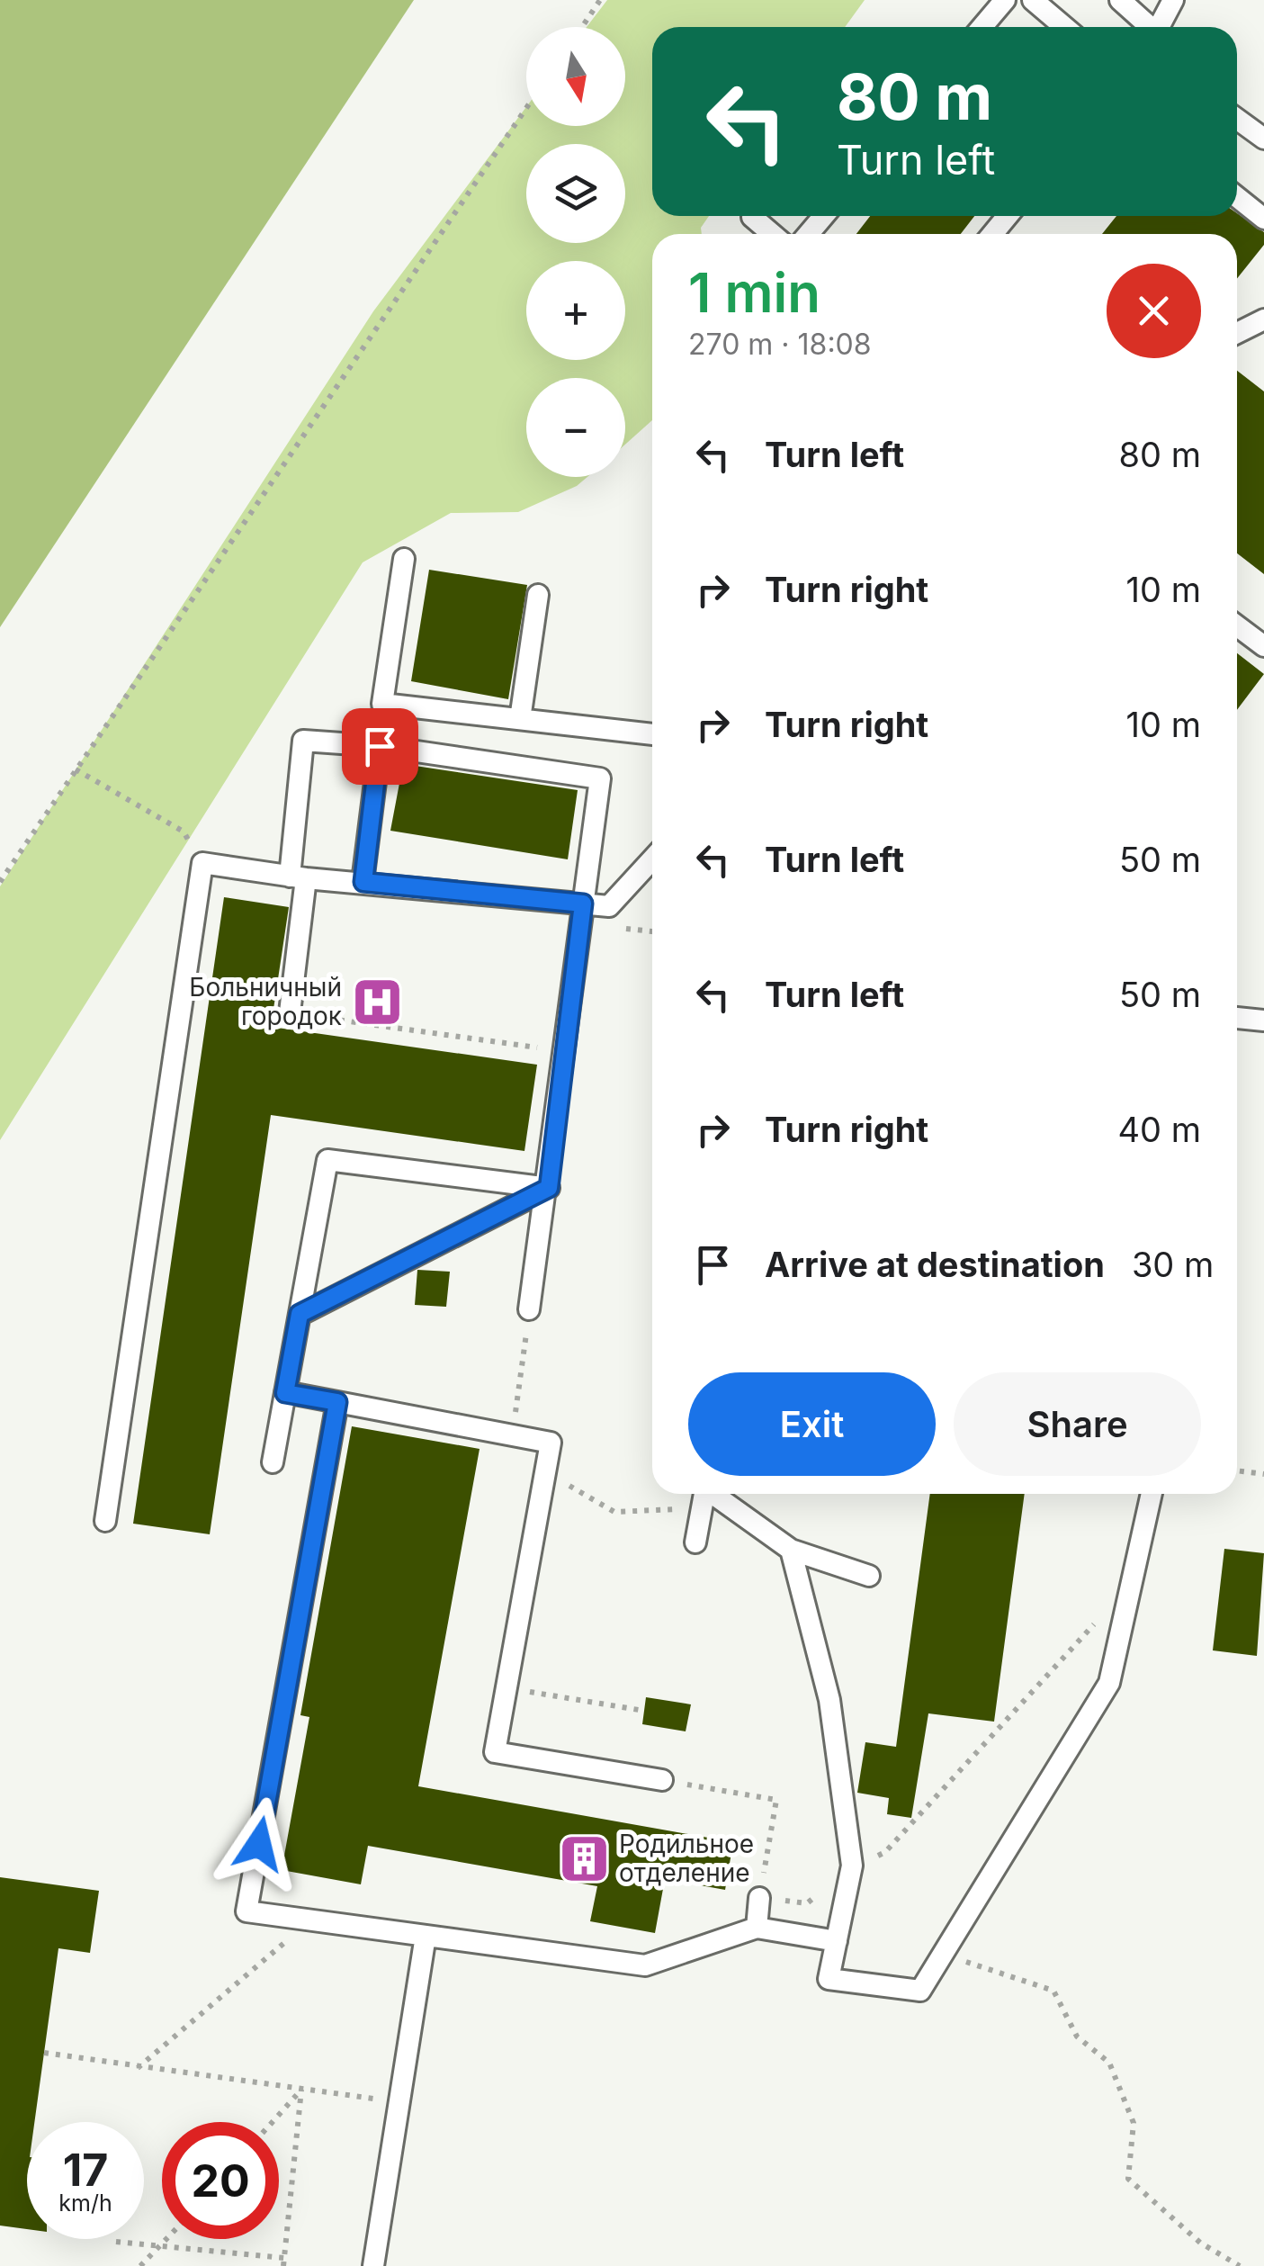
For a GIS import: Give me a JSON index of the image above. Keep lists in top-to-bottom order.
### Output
{
  "places": {
    "hospital": ["Больничный городок"],
    "building": ["Родильное отделение"]
  },
  "north": "bottom",
  "page": {
    "map_buttons": ["+", "−"],
    "turn": ["80 m", "Turn left"],
    "heading": ["1 min", "270 m · 18:08"],
    "list": [
      {
        "name": "Turn left",
        "value": "80 m"
      },
      {
        "name": "Turn right",
        "value": "10 m"
      },
      {
        "name": "Turn right",
        "value": "10 m"
      },
      {
        "name": "Turn left",
        "value": "50 m"
      },
      {
        "name": "Turn left",
        "value": "50 m"
      },
      {
        "name": "Turn right",
        "value": "40 m"
      },
      {
        "name": "Arrive at destination",
        "value": "30 m"
      }
    ],
    "buttons": ["Exit", "Share"],
    "speed": "17 km/h",
    "limit": "20"
  }
}
